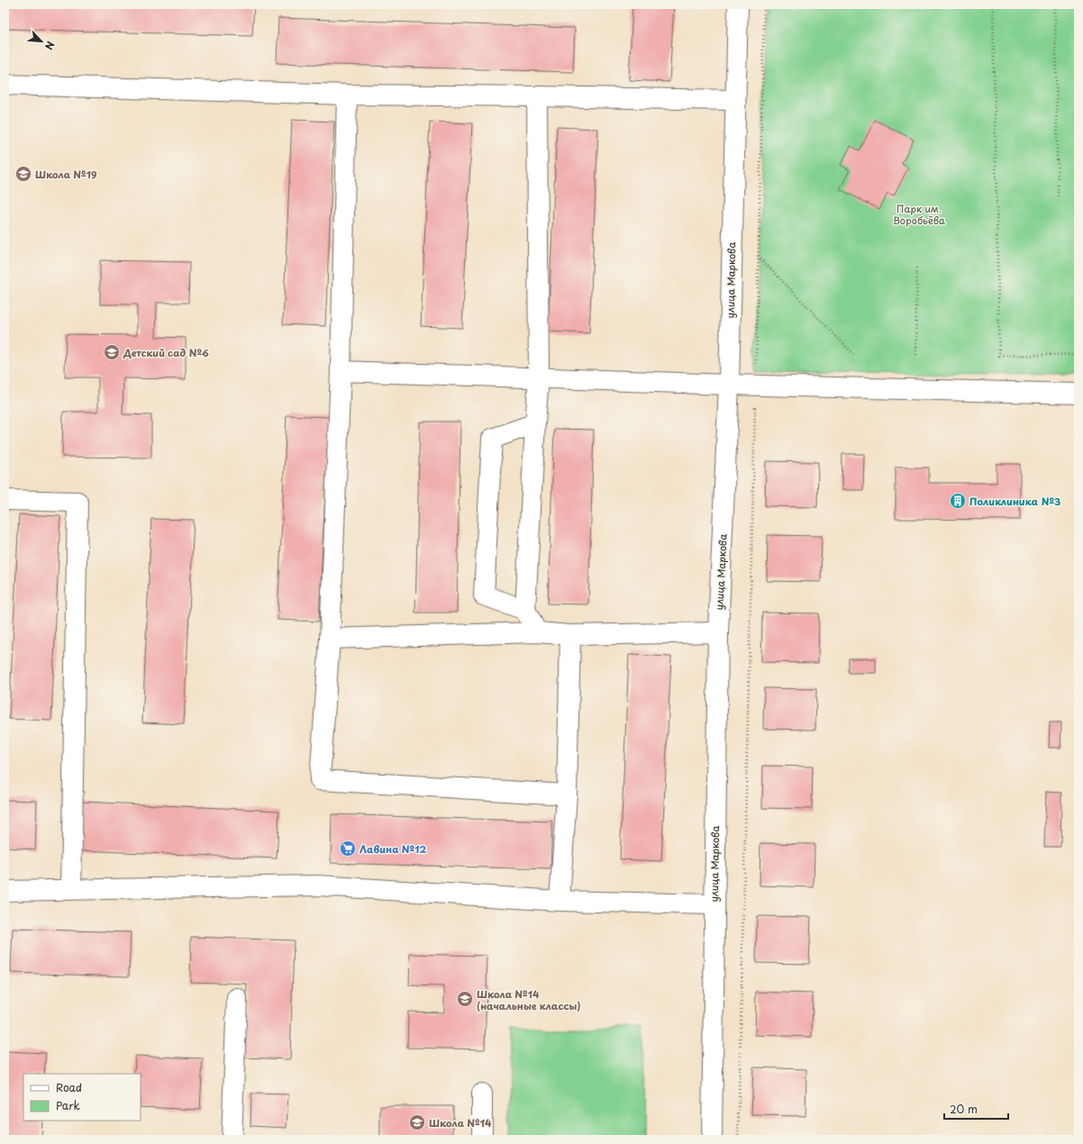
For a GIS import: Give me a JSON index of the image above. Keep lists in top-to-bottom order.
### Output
{
  "streets": {
    "main road": ["улица Маркова"]
  },
  "parks": ["Парк им. Воробьёва"],
  "places": {
    "school or university": [
      "Школа №19",
      "Детский сад №6",
      "Школа №14 (начальные классы)",
      "Школа №14"
    ],
    "building": ["Поликлиника №3"],
    "supermarket": ["Лавина №12"]
  },
  "legend": ["Road", "Park"],
  "scale_bar": "20 m",
  "north": "bottom right"
}
